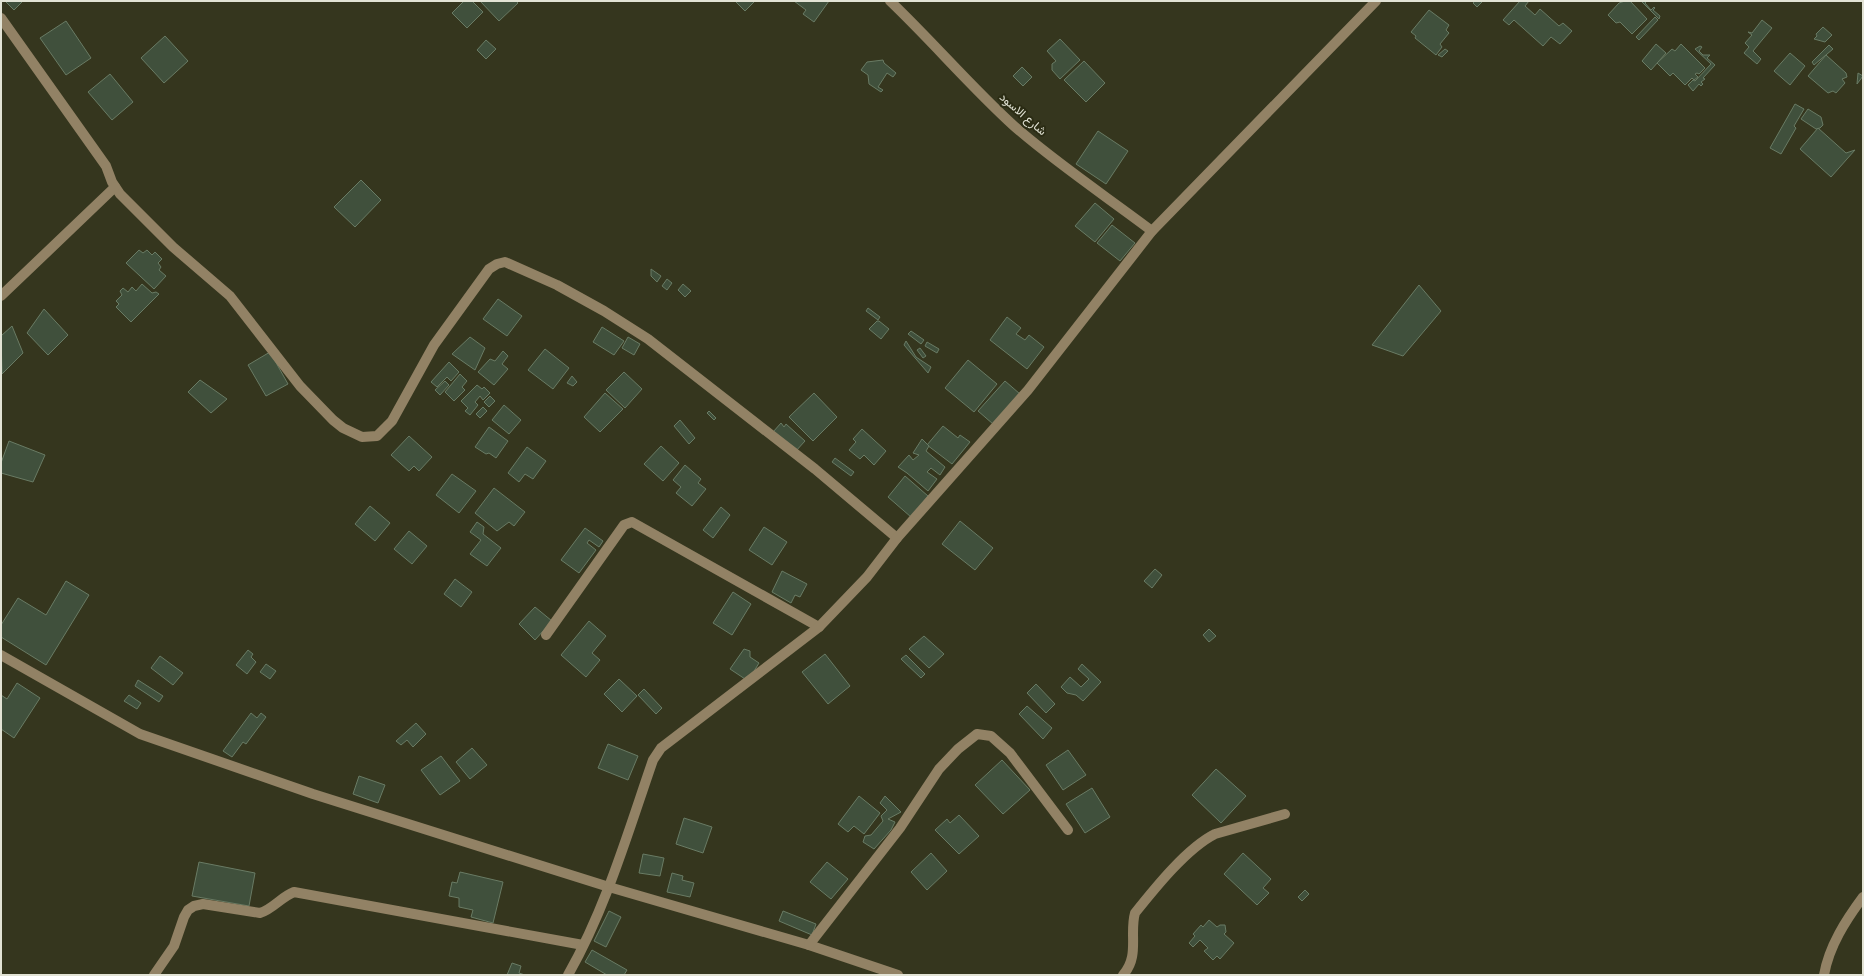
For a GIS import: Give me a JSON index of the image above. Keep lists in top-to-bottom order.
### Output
{
  "streets": {
    "street": ["شارع الاسود"]
  }
}
